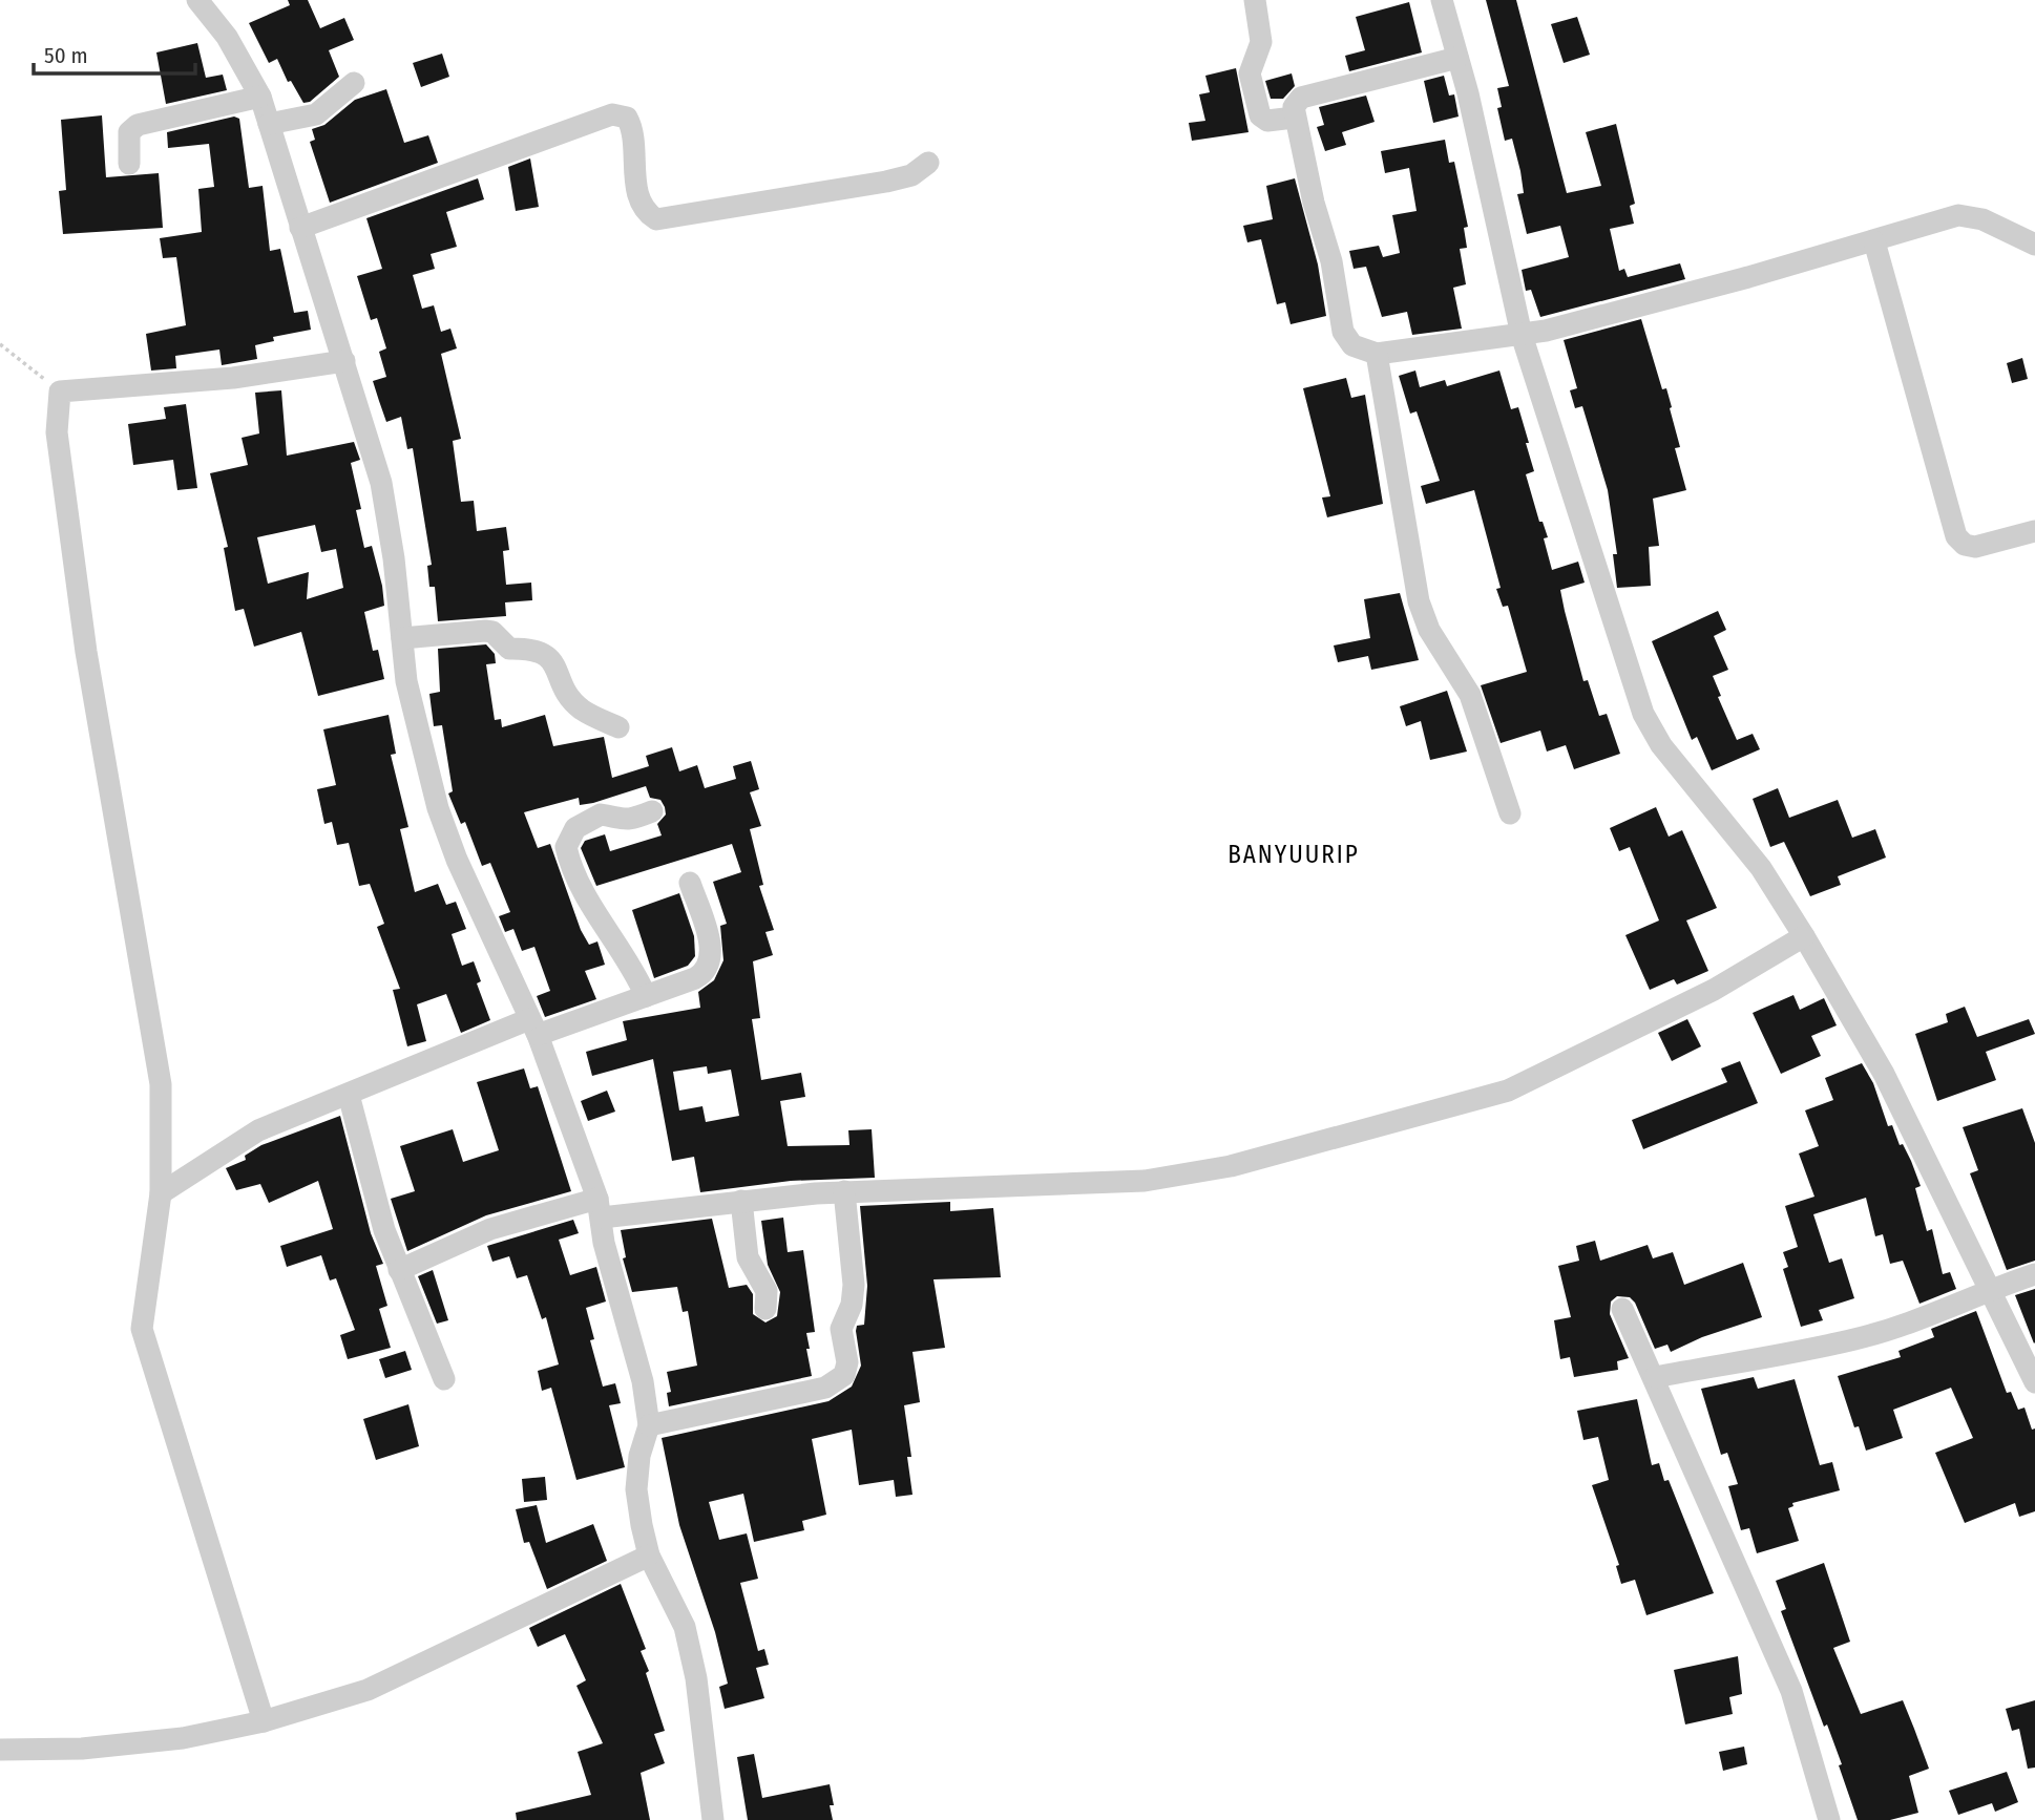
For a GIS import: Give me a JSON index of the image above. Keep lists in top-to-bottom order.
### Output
{
  "districts": ["BANYUURIP"],
  "scale_bar": "50 m"
}
